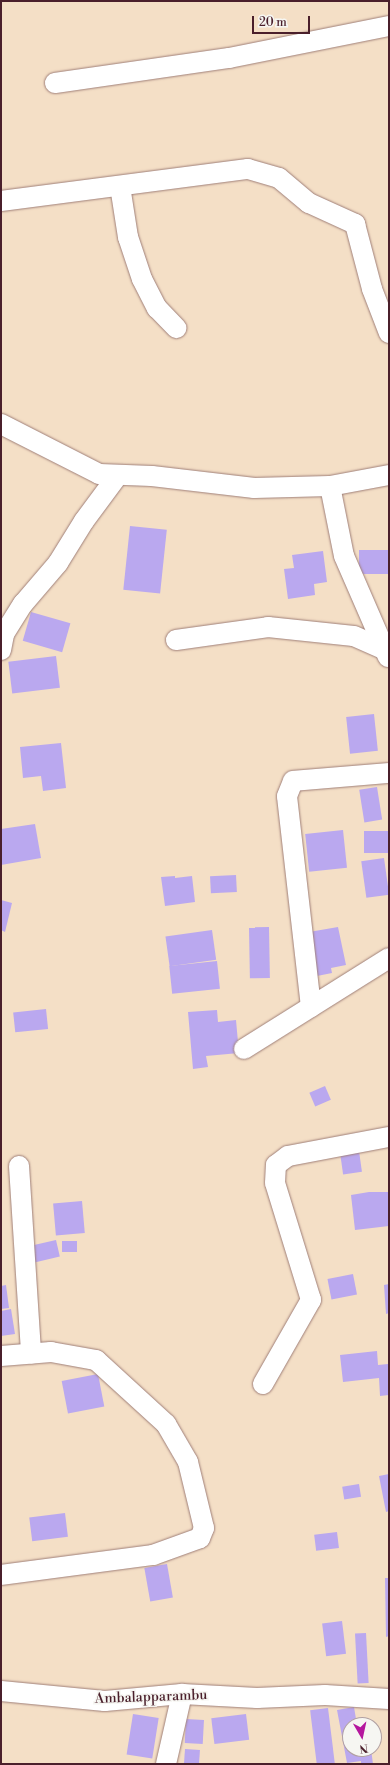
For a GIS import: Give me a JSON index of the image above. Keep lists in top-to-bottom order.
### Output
{
  "streets": {
    "street": ["Ambalapparambu"]
  },
  "scale_bar": "20 m",
  "north": "bottom"
}
